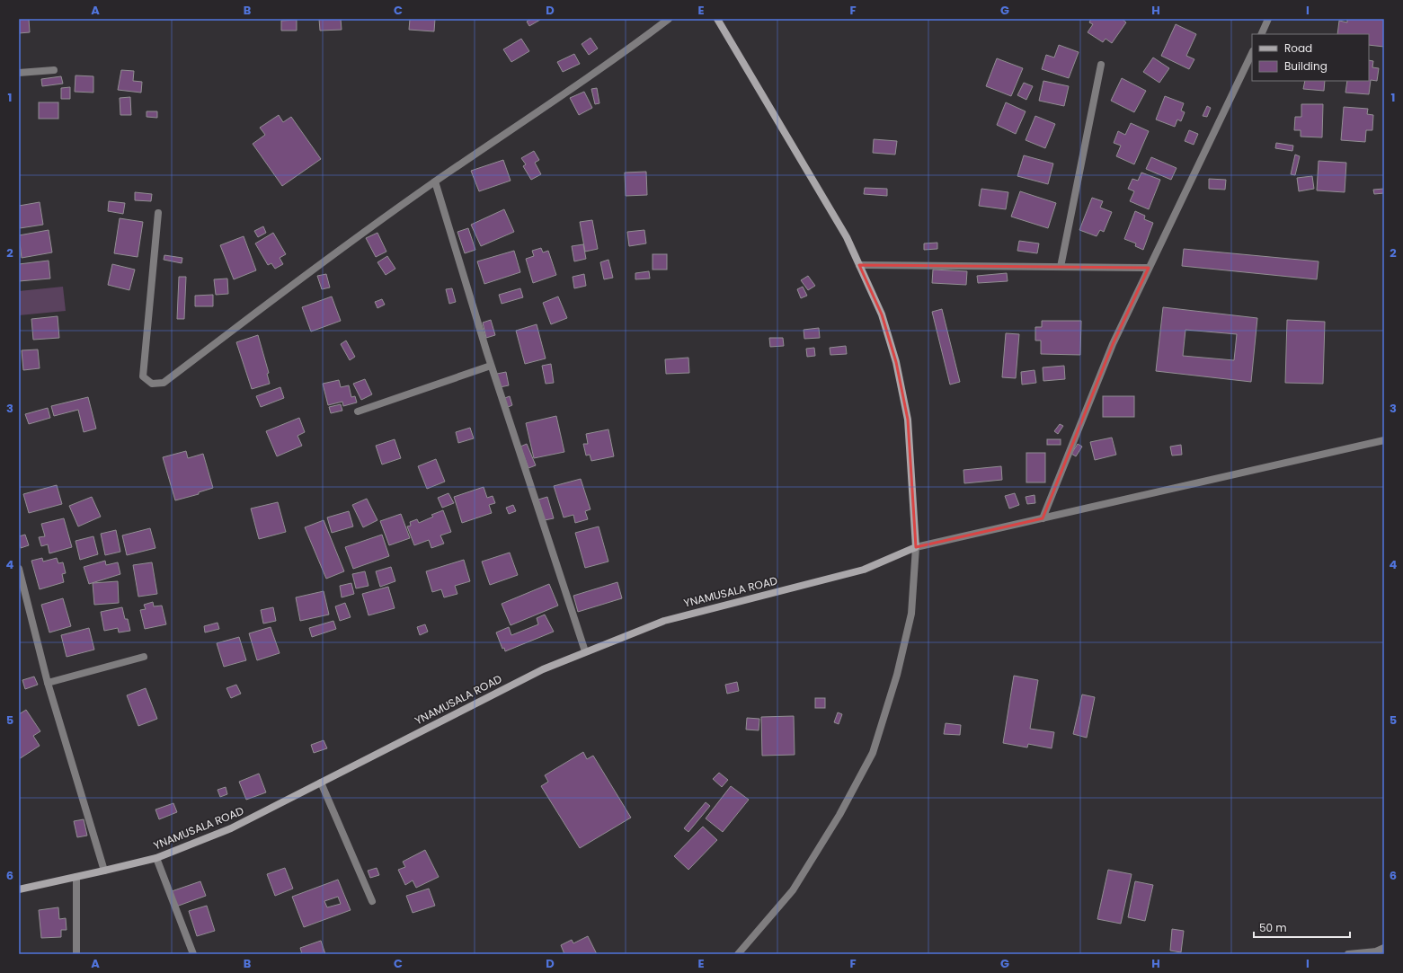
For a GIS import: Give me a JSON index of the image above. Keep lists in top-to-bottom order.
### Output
{
  "streets": {
    "main road": ["YNAMUSALA ROAD"]
  },
  "legend": ["Road", "Building"],
  "scale_bar": "50 m",
  "grid": {
    "columns": [
      "A",
      "B",
      "C",
      "D",
      "E",
      "F",
      "G",
      "H",
      "I"
    ],
    "rows": [
      "1",
      "2",
      "3",
      "4",
      "5",
      "6"
    ]
  }
}
